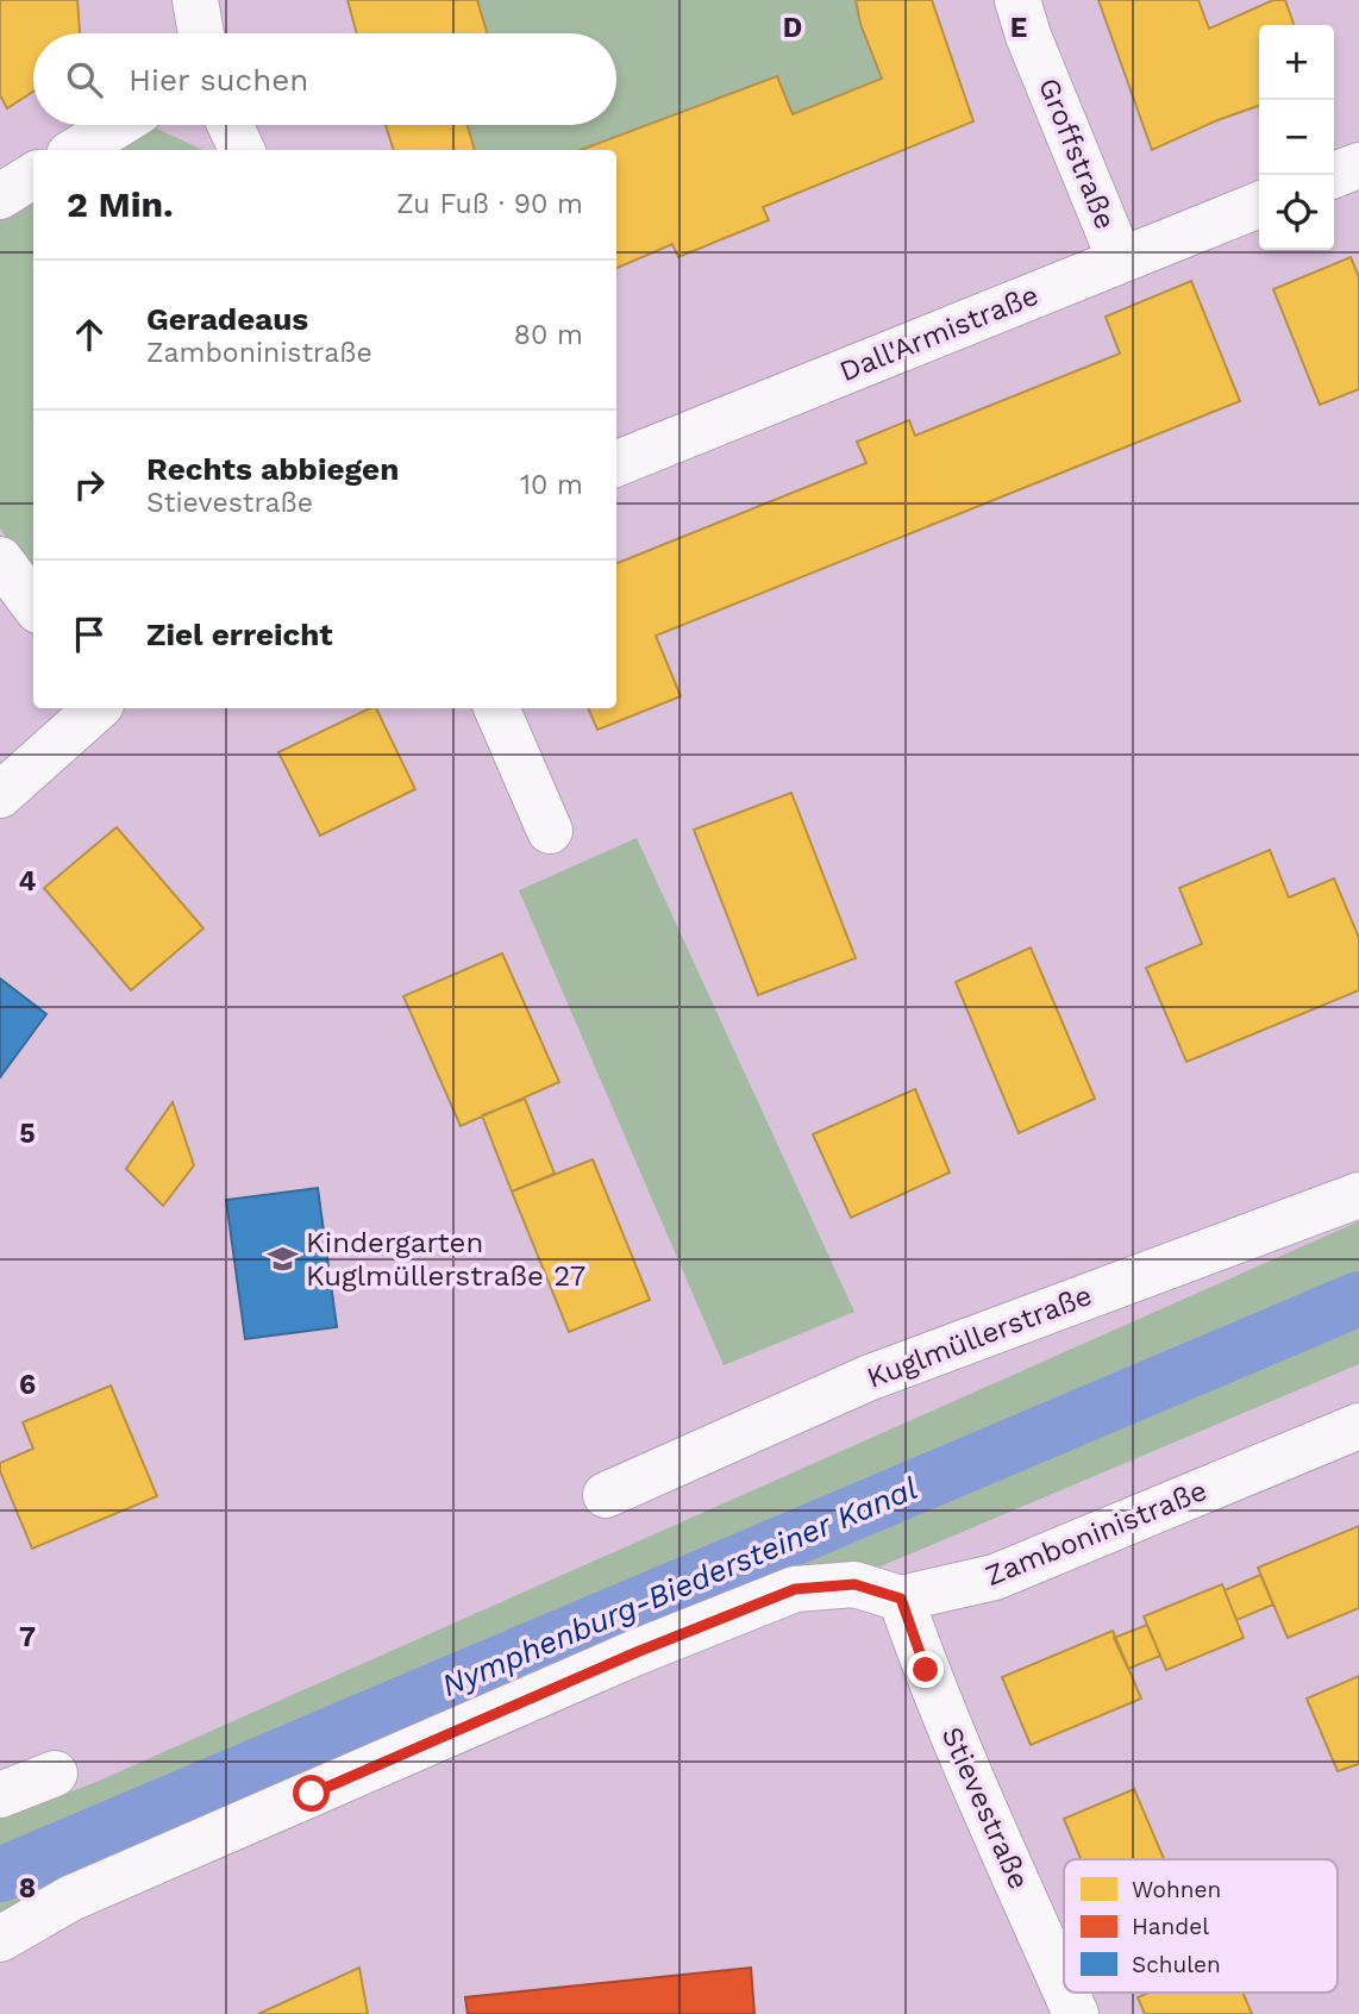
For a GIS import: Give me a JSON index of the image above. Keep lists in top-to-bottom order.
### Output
{
  "streets": {
    "street": [
      "Groffstraße",
      "Dall'Armistraße",
      "Kuglmüllerstraße",
      "Zamboninistraße",
      "Stievestraße"
    ]
  },
  "crossings": [
    ["Groffstraße", "Dall'Armistraße"],
    ["Zamboninistraße", "Stievestraße"]
  ],
  "water": ["Nymphenburg-Biedersteiner Kanal"],
  "places": {
    "school or university": ["Kindergarten Kuglmüllerstraße 27"]
  },
  "legend": ["Wohnen", "Handel", "Schulen"],
  "page": {
    "map_buttons": ["+", "−"],
    "search": "Hier suchen",
    "heading": ["2 Min.", "Zu Fuß · 90 m"],
    "list": [
      ["Geradeaus", "Zamboninistraße", "80 m"],
      ["Rechts abbiegen", "Stievestraße", "10 m"],
      "Ziel erreicht"
    ]
  },
  "grid": {
    "columns": ["D", "E"],
    "rows": [
      "4",
      "5",
      "6",
      "7",
      "8"
    ]
  }
}
